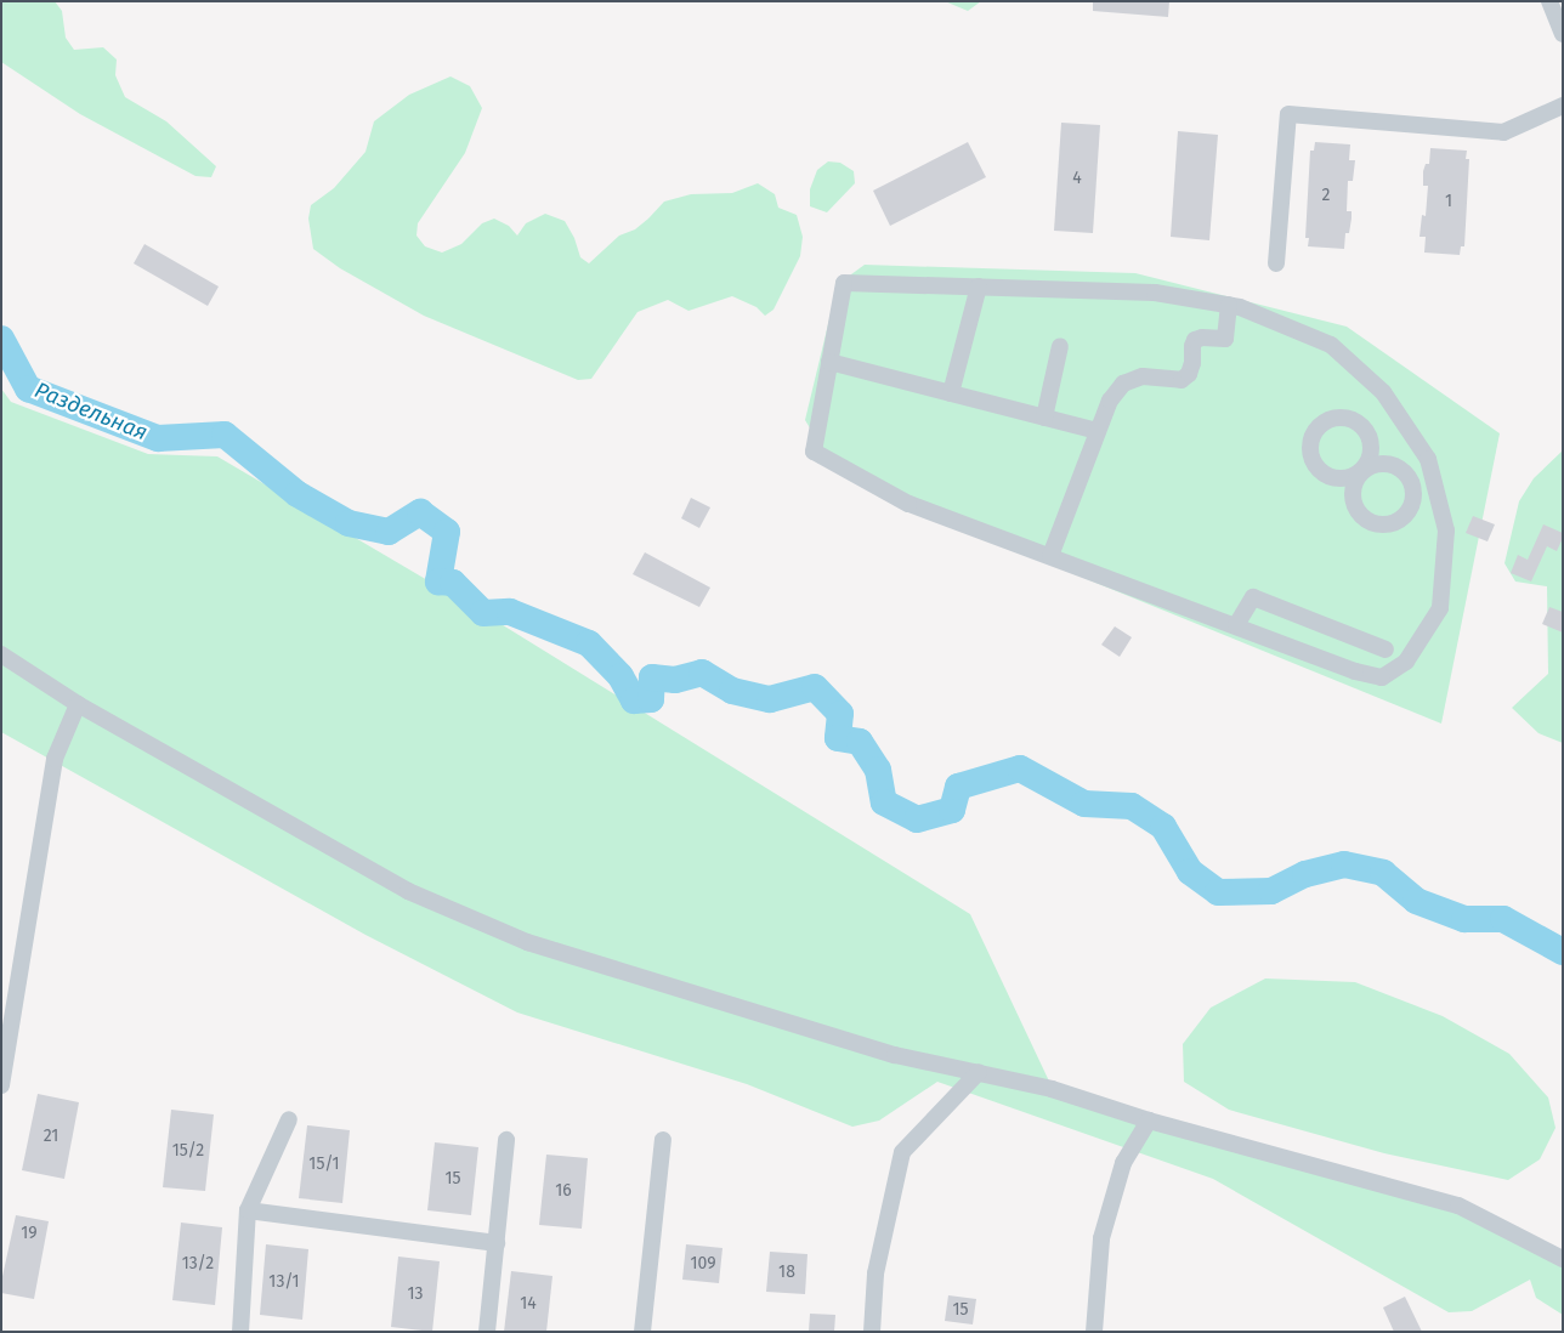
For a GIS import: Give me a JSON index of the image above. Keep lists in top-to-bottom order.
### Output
{
  "water": ["Раздельная"],
  "house_numbers": [
    "4",
    "2",
    "1",
    "21",
    "15/2",
    "15/1",
    "15",
    "16",
    "19",
    "13/2",
    "109",
    "18",
    "13/1",
    "13",
    "14",
    "15"
  ]
}
